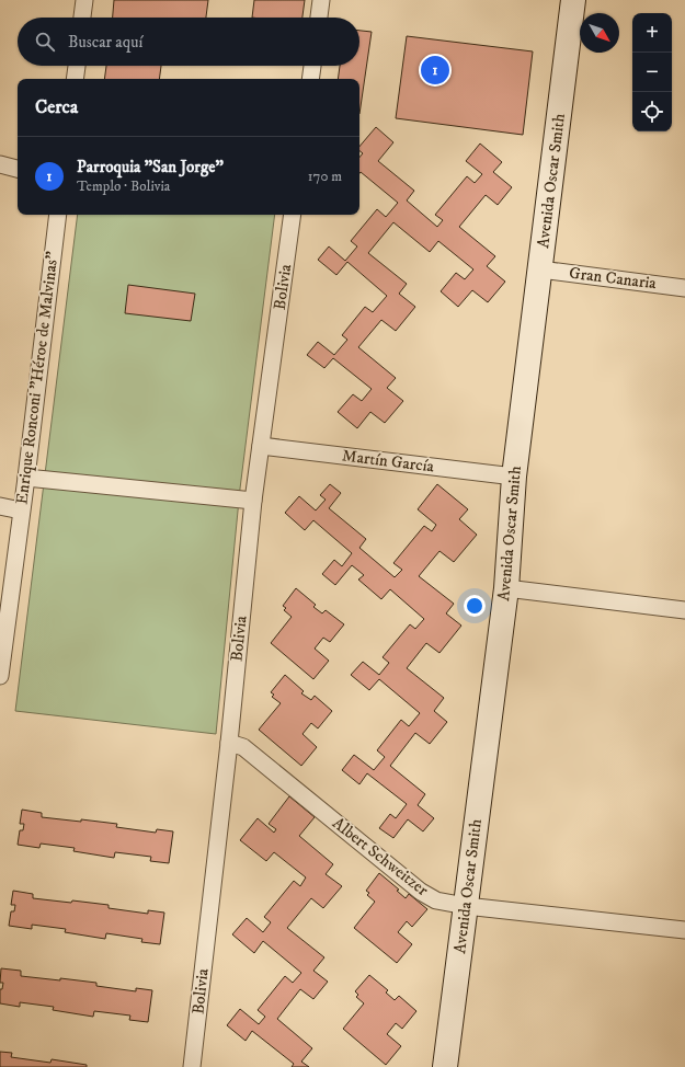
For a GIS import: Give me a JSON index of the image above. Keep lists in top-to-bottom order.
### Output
{
  "streets": {
    "main road": ["Avenida Oscar Smith"],
    "street": [
      "Gran Canaria",
      "Bolivia",
      "Enrique Ronconi \"Héroe de Malvinas\"",
      "Martín García",
      "Albert Schweitzer"
    ]
  },
  "crossings": [
    ["Avenida Oscar Smith", "Gran Canaria"],
    ["Avenida Oscar Smith", "Martín García"],
    ["Avenida Oscar Smith", "Albert Schweitzer"],
    ["Bolivia", "Martín García"],
    ["Bolivia", "Albert Schweitzer"]
  ],
  "north": "bottom right",
  "page": {
    "map_buttons": ["+", "−"],
    "search": "Buscar aquí",
    "pins": "1",
    "heading": "Cerca",
    "list": [
      {
        "mark": "1",
        "name": "Parroquia \"San Jorge\"",
        "note": "Templo · Bolivia",
        "value": "170 m"
      }
    ]
  }
}
